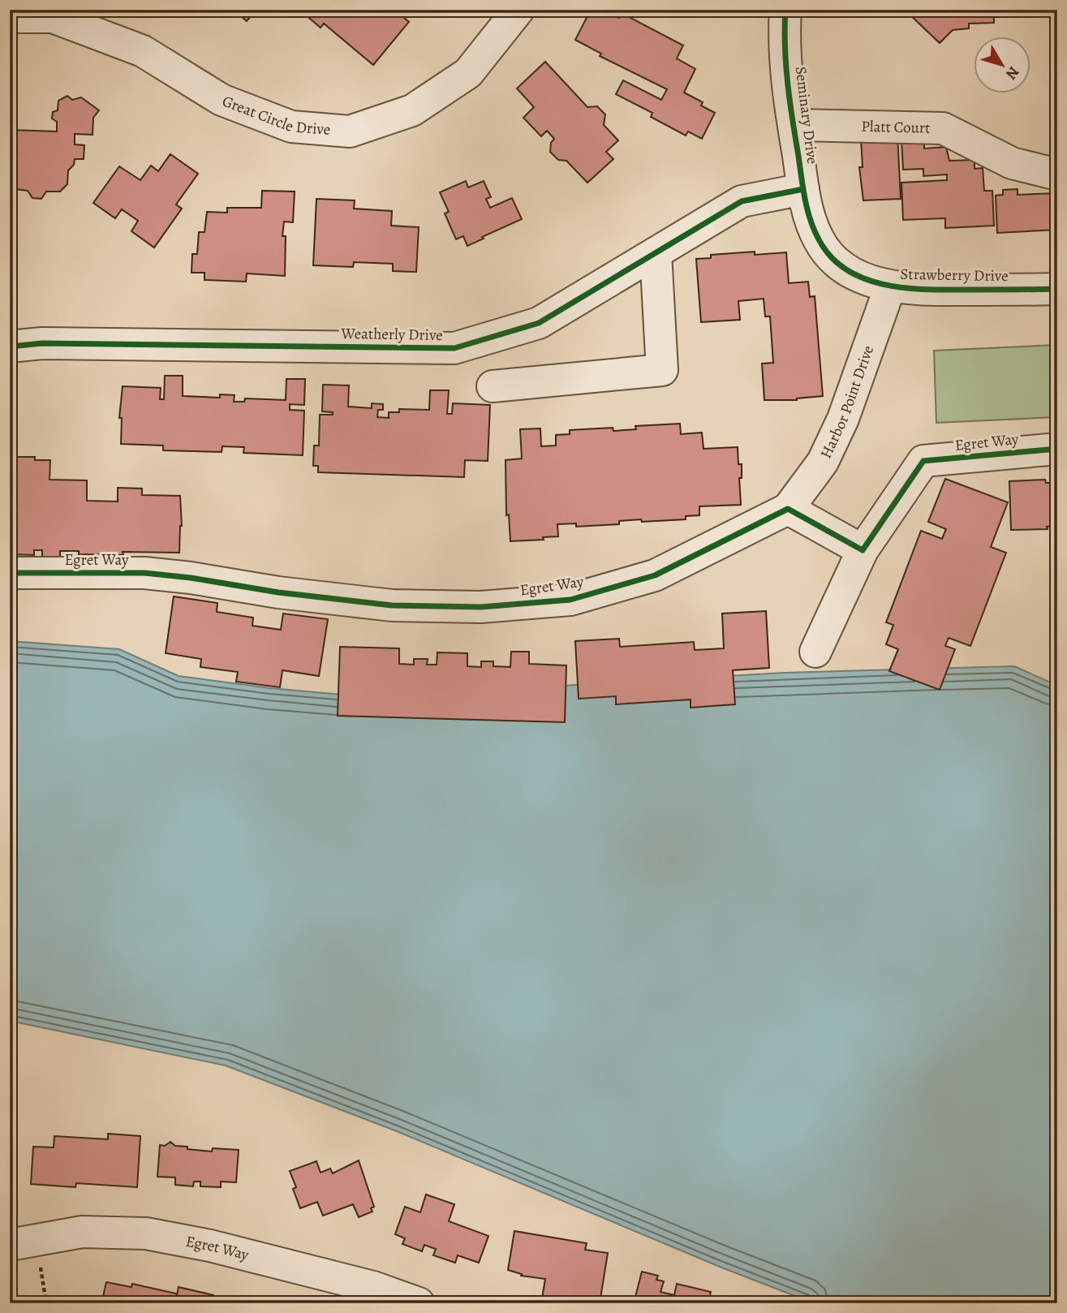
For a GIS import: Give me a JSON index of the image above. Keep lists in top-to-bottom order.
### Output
{
  "streets": {
    "street": [
      "Great Circle Drive",
      "Seminary Drive",
      "Platt Court",
      "Strawberry Drive",
      "Weatherly Drive",
      "Harbor Point Drive",
      "Egret Way"
    ]
  },
  "crossings": [
    ["Seminary Drive", "Platt Court"],
    ["Seminary Drive", "Strawberry Drive"],
    ["Seminary Drive", "Weatherly Drive"],
    ["Strawberry Drive", "Weatherly Drive"],
    ["Strawberry Drive", "Harbor Point Drive"],
    ["Harbor Point Drive", "Egret Way"]
  ],
  "north": "bottom right"
}
